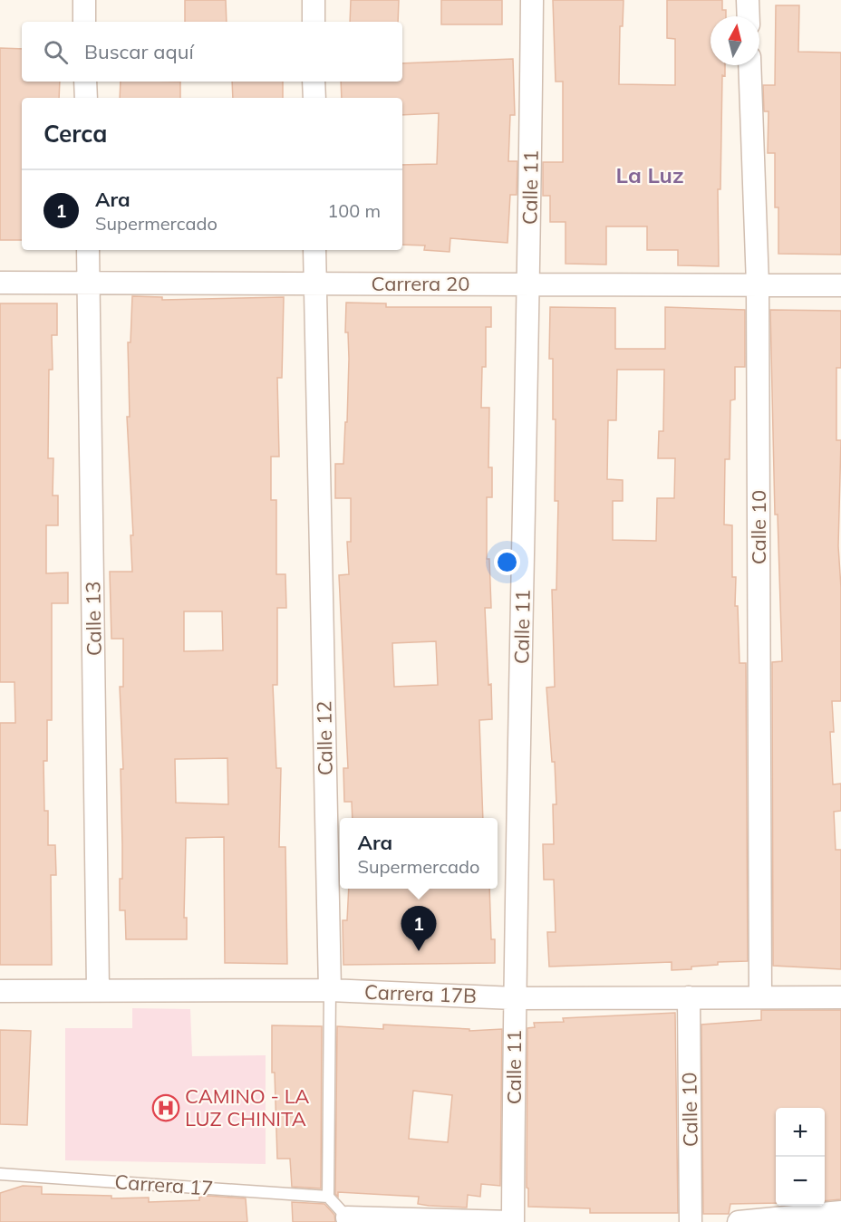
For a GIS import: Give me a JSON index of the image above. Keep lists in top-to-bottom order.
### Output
{
  "streets": {
    "street": [
      "Calle 11",
      "Carrera 20",
      "Calle 10",
      "Calle 13",
      "Calle 12",
      "Carrera 17B"
    ],
    "lane": ["Carrera 17"]
  },
  "crossings": [
    ["Calle 11", "Carrera 20"],
    ["Calle 11", "Carrera 17B"],
    ["Carrera 20", "Calle 10"],
    ["Carrera 20", "Calle 13"],
    ["Carrera 20", "Calle 12"],
    ["Calle 10", "Carrera 17B"],
    ["Calle 13", "Carrera 17B"],
    ["Calle 12", "Carrera 17B"],
    ["Calle 12", "Carrera 17"]
  ],
  "districts": ["La Luz"],
  "places": {
    "hospital": ["CAMINO - LA LUZ CHINITA"]
  },
  "north": "top",
  "page": {
    "search": "Buscar aquí",
    "heading": "Cerca",
    "list": [
      {
        "mark": "1",
        "name": "Ara",
        "note": "Supermercado",
        "value": "100 m"
      }
    ],
    "popup": ["Ara", "Supermercado"],
    "pins": "1",
    "map_buttons": ["+", "−"]
  }
}
